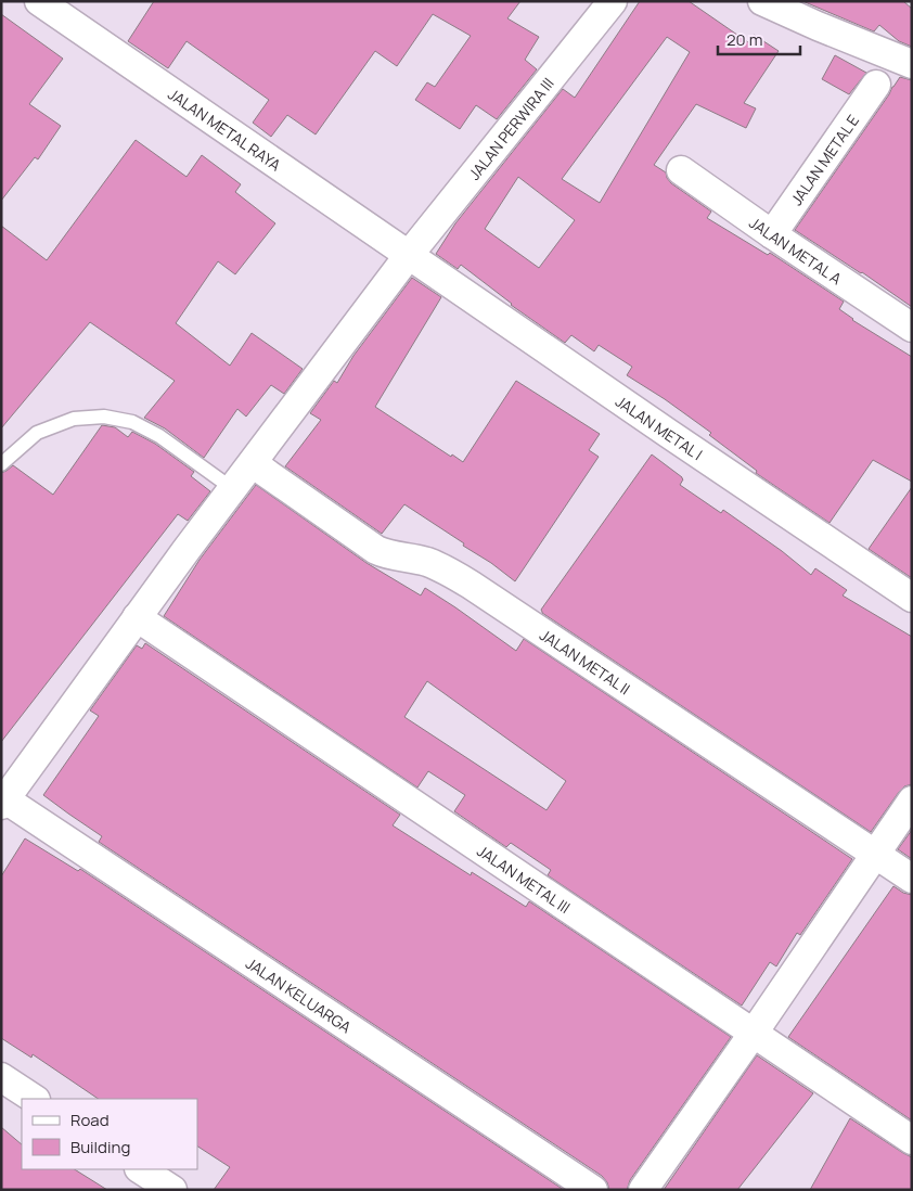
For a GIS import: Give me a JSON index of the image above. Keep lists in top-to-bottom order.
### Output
{
  "streets": {
    "street": [
      "JALAN METAL RAYA",
      "JALAN PERWIRA III",
      "JALAN METAL E",
      "JALAN METAL A",
      "JALAN METAL I",
      "JALAN METAL II",
      "JALAN METAL III",
      "JALAN KELUARGA"
    ]
  },
  "crossings": [
    ["JALAN METAL RAYA", "JALAN PERWIRA III"],
    ["JALAN METAL RAYA", "JALAN METAL I"],
    ["JALAN PERWIRA III", "JALAN METAL I"],
    ["JALAN PERWIRA III", "JALAN METAL II"],
    ["JALAN PERWIRA III", "JALAN METAL III"],
    ["JALAN PERWIRA III", "JALAN KELUARGA"],
    ["JALAN METAL E", "JALAN METAL A"]
  ],
  "legend": ["Road", "Building"],
  "scale_bar": "20 m"
}
